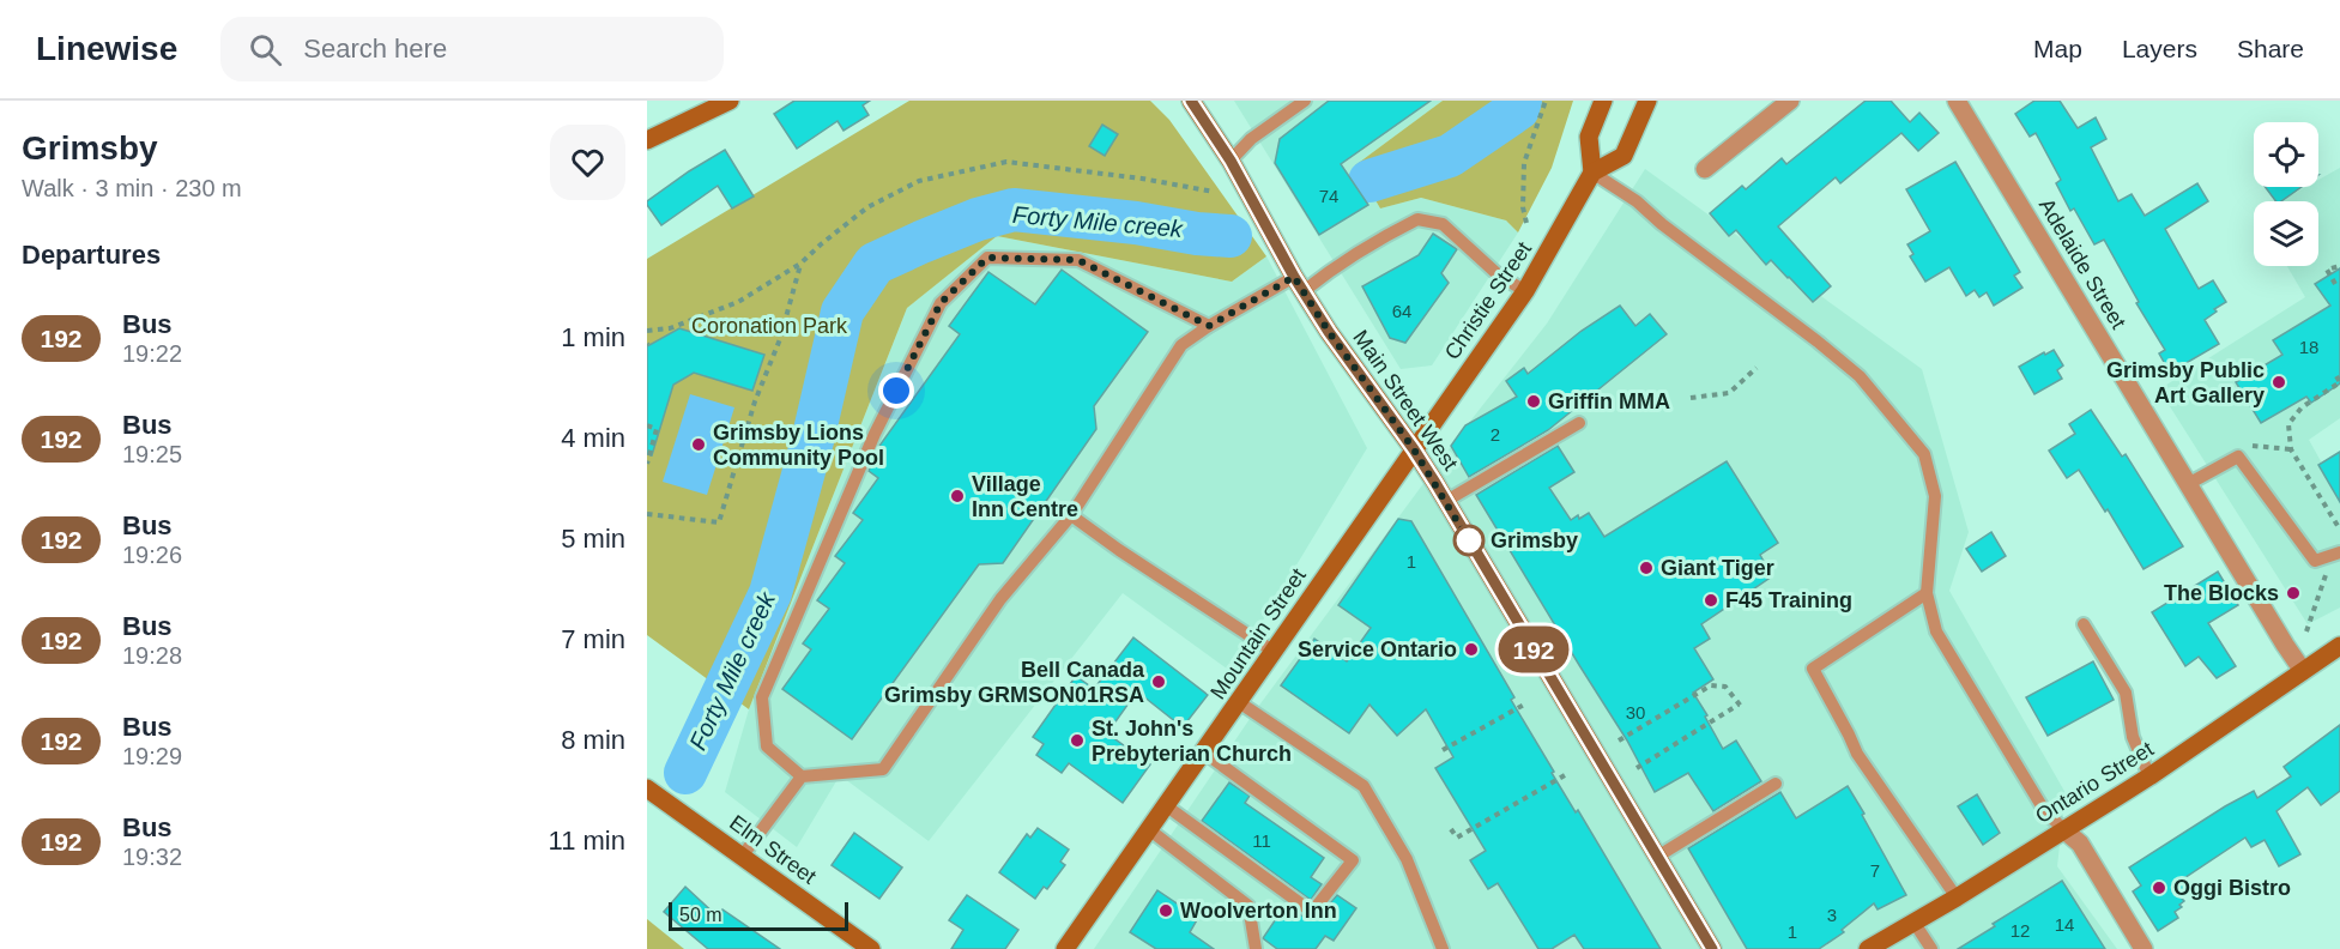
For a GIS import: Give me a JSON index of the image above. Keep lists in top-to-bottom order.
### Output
{
  "streets": {
    "main road": [
      "Christie Street",
      "Main Street West",
      "Mountain Street",
      "Ontario Street",
      "Elm Street"
    ],
    "street": ["Adelaide Street"]
  },
  "crossings": [
    ["Adelaide Street", "Ontario Street"],
    ["Christie Street", "Main Street West"],
    ["Christie Street", "Mountain Street"],
    ["Main Street West", "Mountain Street"]
  ],
  "water": ["Forty Mile creek"],
  "parks": ["Coronation Park"],
  "places": [
    "Grimsby Public Art Gallery",
    "Griffin MMA",
    "Grimsby Lions Community Pool",
    "Village Inn Centre",
    "Grimsby",
    "Giant Tiger",
    "The Blocks",
    "F45 Training",
    "Service Ontario",
    "Bell Canada Grimsby GRMSON01RSA",
    "St. John's Prebyterian Church",
    "Oggi Bistro",
    "Woolverton Inn"
  ],
  "lines": ["bus line 192"],
  "house_numbers": [
    "74",
    "64",
    "18",
    "2",
    "1",
    "30",
    "11",
    "7",
    "3",
    "14",
    "12",
    "1"
  ],
  "scale_bar": "50 m",
  "page": {
    "header": "Linewise",
    "search": "Search here",
    "nav": ["Map", "Layers", "Share"],
    "heading": [
      ["Grimsby", "Walk · 3 min · 230 m"],
      "Departures"
    ],
    "on_map": "192",
    "list": [
      {
        "mark": "192",
        "name": "Bus",
        "note": "19:22",
        "value": "1 min"
      },
      {
        "mark": "192",
        "name": "Bus",
        "note": "19:25",
        "value": "4 min"
      },
      {
        "mark": "192",
        "name": "Bus",
        "note": "19:26",
        "value": "5 min"
      },
      {
        "mark": "192",
        "name": "Bus",
        "note": "19:28",
        "value": "7 min"
      },
      {
        "mark": "192",
        "name": "Bus",
        "note": "19:29",
        "value": "8 min"
      },
      {
        "mark": "192",
        "name": "Bus",
        "note": "19:32",
        "value": "11 min"
      }
    ],
    "scale": "50 m"
  }
}
